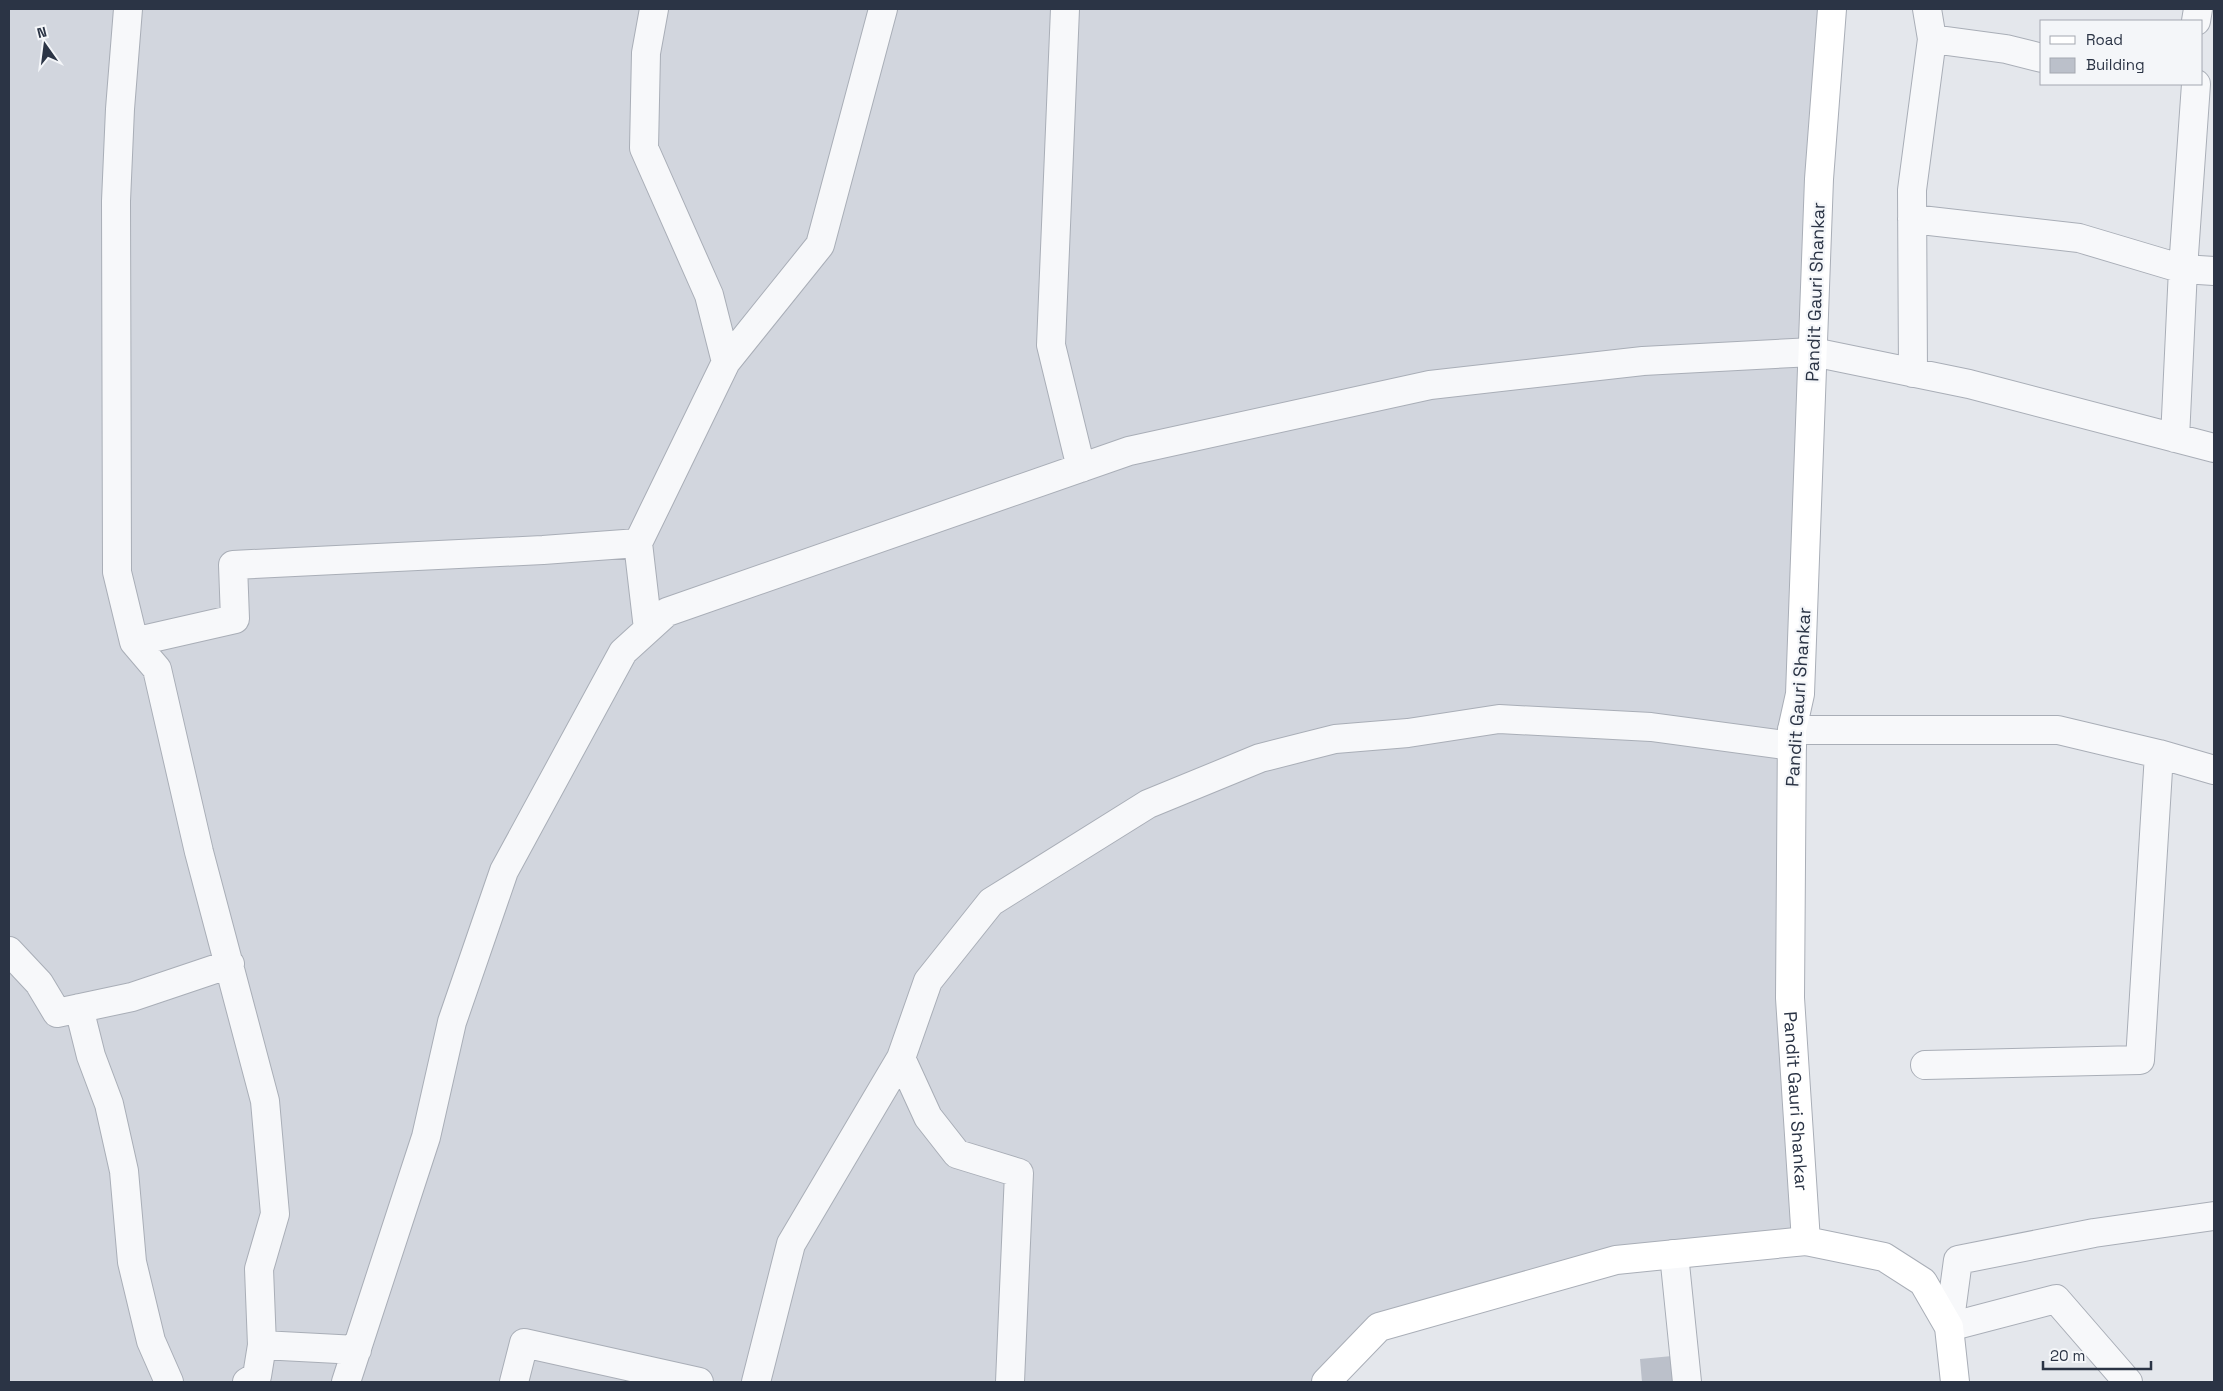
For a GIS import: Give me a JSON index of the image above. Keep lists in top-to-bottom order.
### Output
{
  "streets": {
    "street": ["Pandit Gauri Shankar"]
  },
  "legend": ["Road", "Building"],
  "scale_bar": "20 m",
  "north": "top"
}
